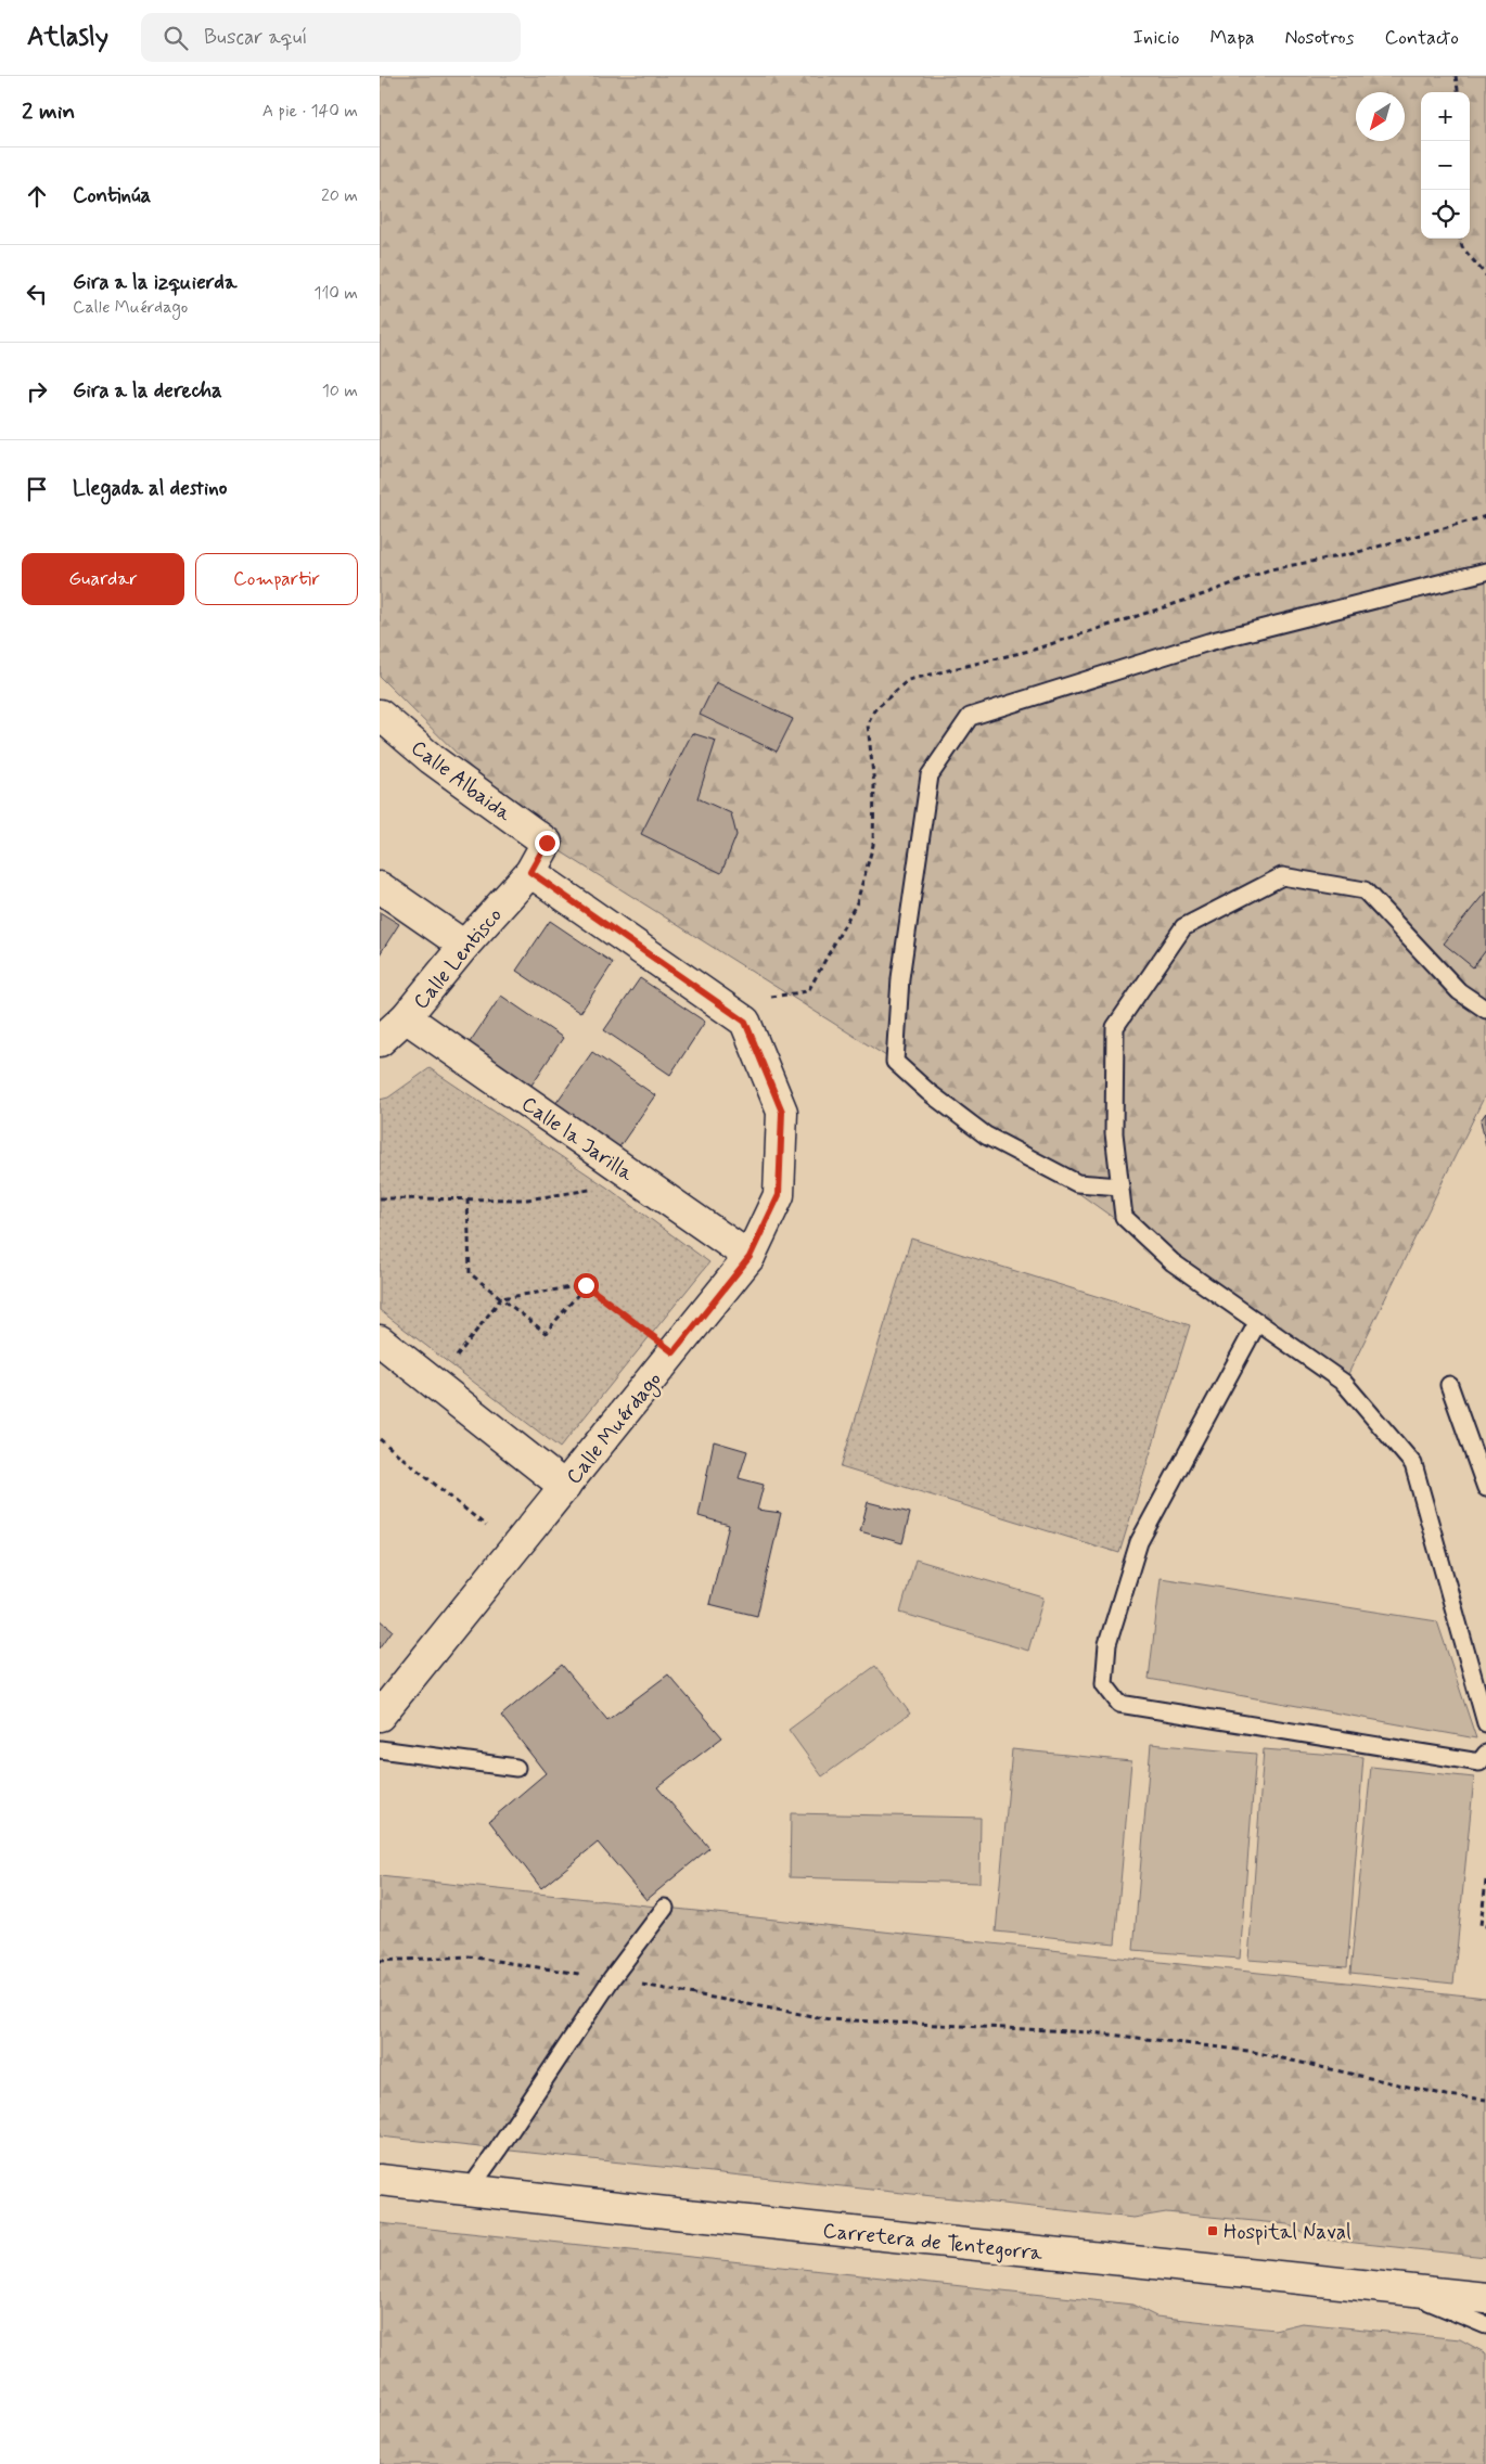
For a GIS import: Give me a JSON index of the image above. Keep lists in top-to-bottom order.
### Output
{
  "streets": {
    "street": [
      "Calle Albaida",
      "Calle Lentisco",
      "Calle la Jarilla",
      "Calle Muérdago",
      "Carretera de Tentegorra"
    ]
  },
  "crossings": [
    ["Calle Albaida", "Calle Lentisco"],
    ["Calle Lentisco", "Calle la Jarilla"],
    ["Calle Lentisco", "Calle Muérdago"],
    ["Calle la Jarilla", "Calle Muérdago"]
  ],
  "places": {
    "transit": ["Hospital Naval"]
  },
  "north": "bottom left",
  "page": {
    "header": "Atlasly",
    "search": "Buscar aquí",
    "nav": [
      "Inicio",
      "Mapa",
      "Nosotros",
      "Contacto"
    ],
    "heading": ["2 min", "A pie · 140 m"],
    "map_buttons": ["+", "−"],
    "list": [
      ["Continúa", "20 m"],
      ["Gira a la izquierda", "Calle Muérdago", "110 m"],
      ["Gira a la derecha", "10 m"],
      "Llegada al destino"
    ],
    "buttons": ["Guardar", "Compartir"]
  }
}
